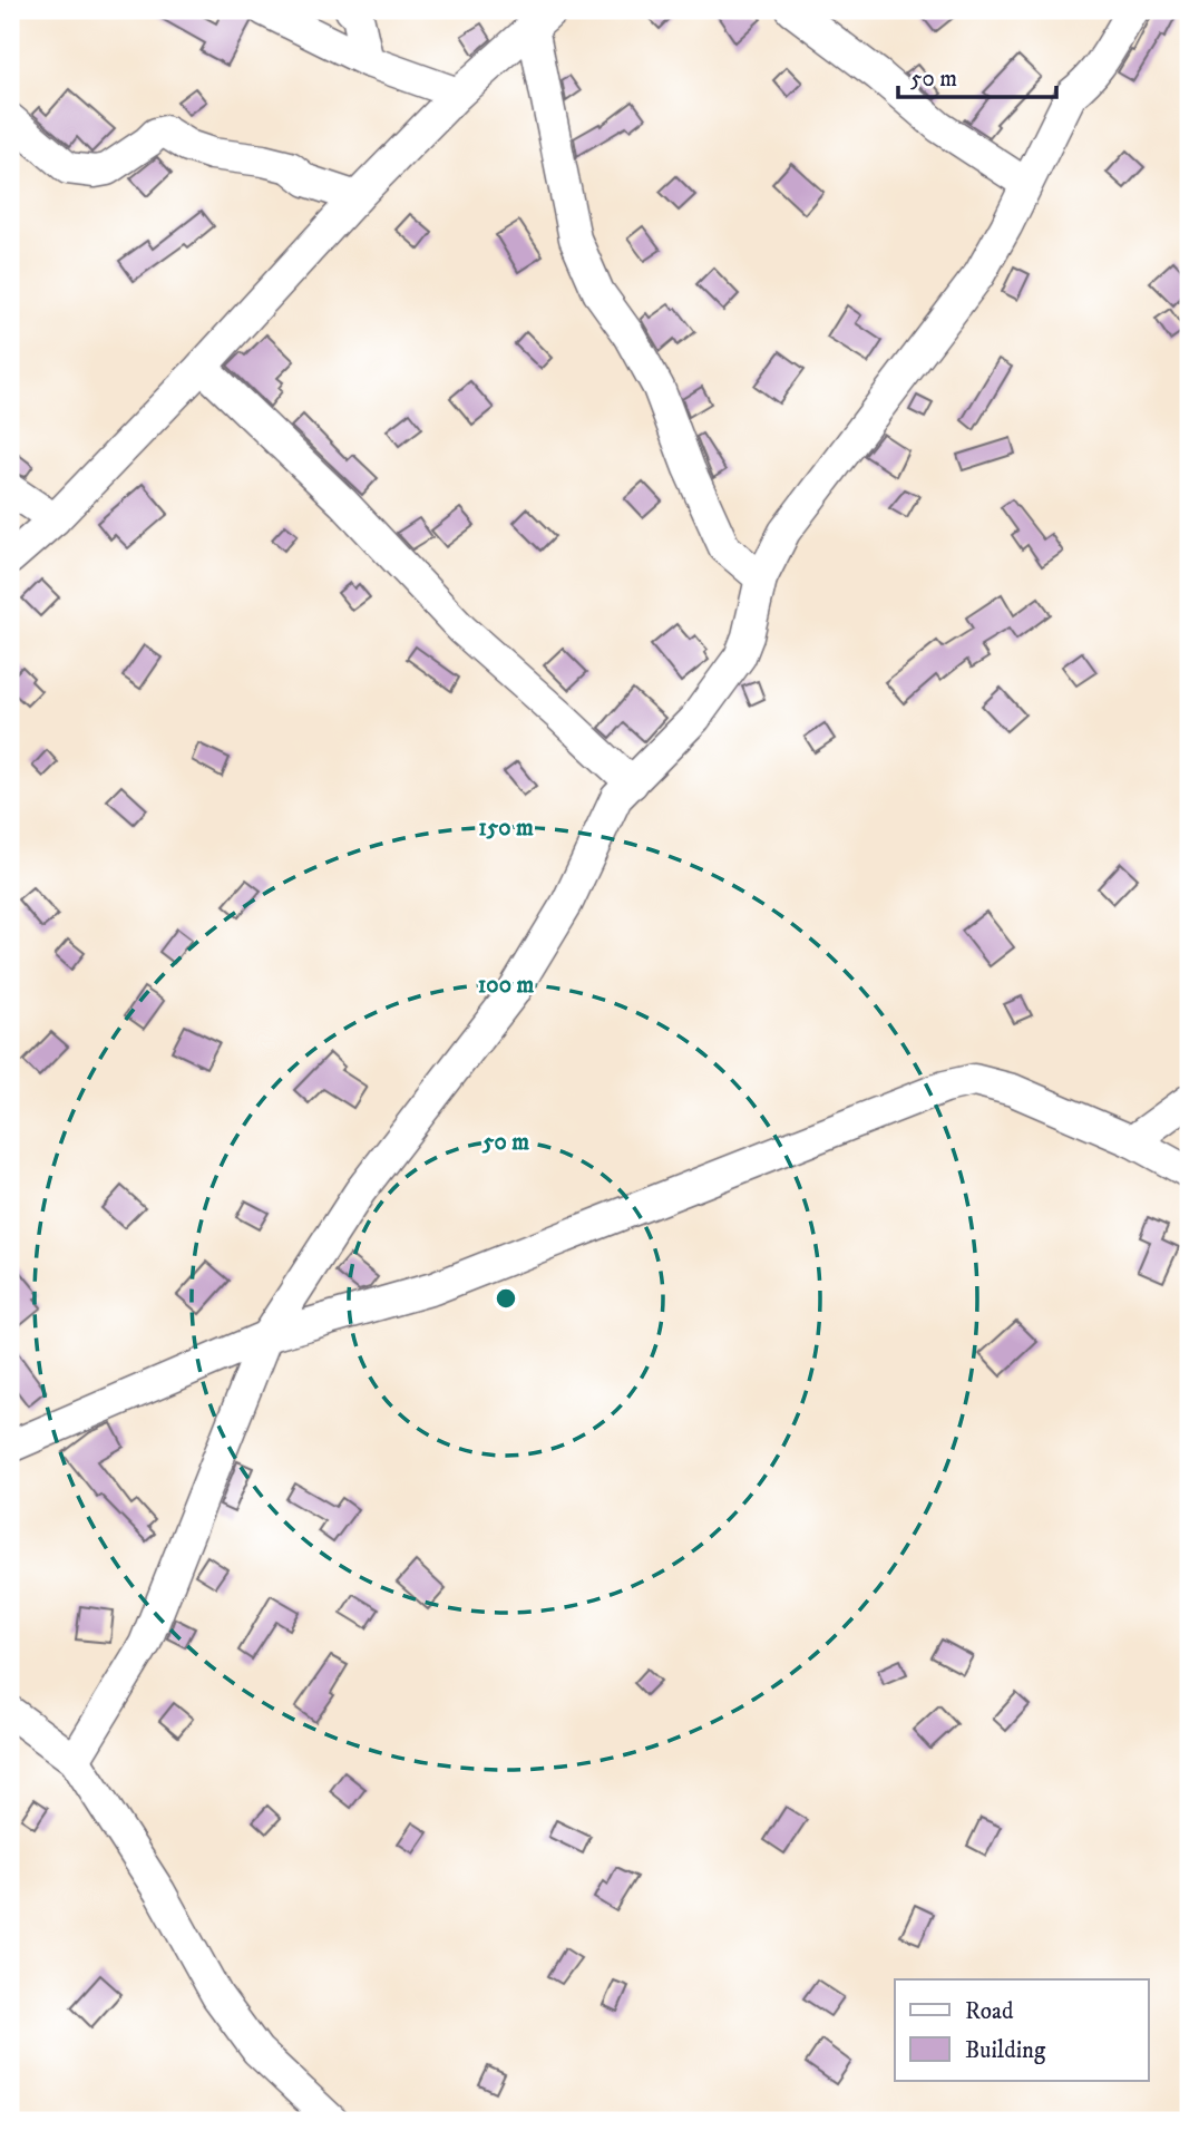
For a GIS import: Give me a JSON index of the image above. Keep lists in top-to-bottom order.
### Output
{
  "legend": ["Road", "Building"],
  "scale_bar": "50 m",
  "rings": ["150 m", "100 m", "50 m"]
}
